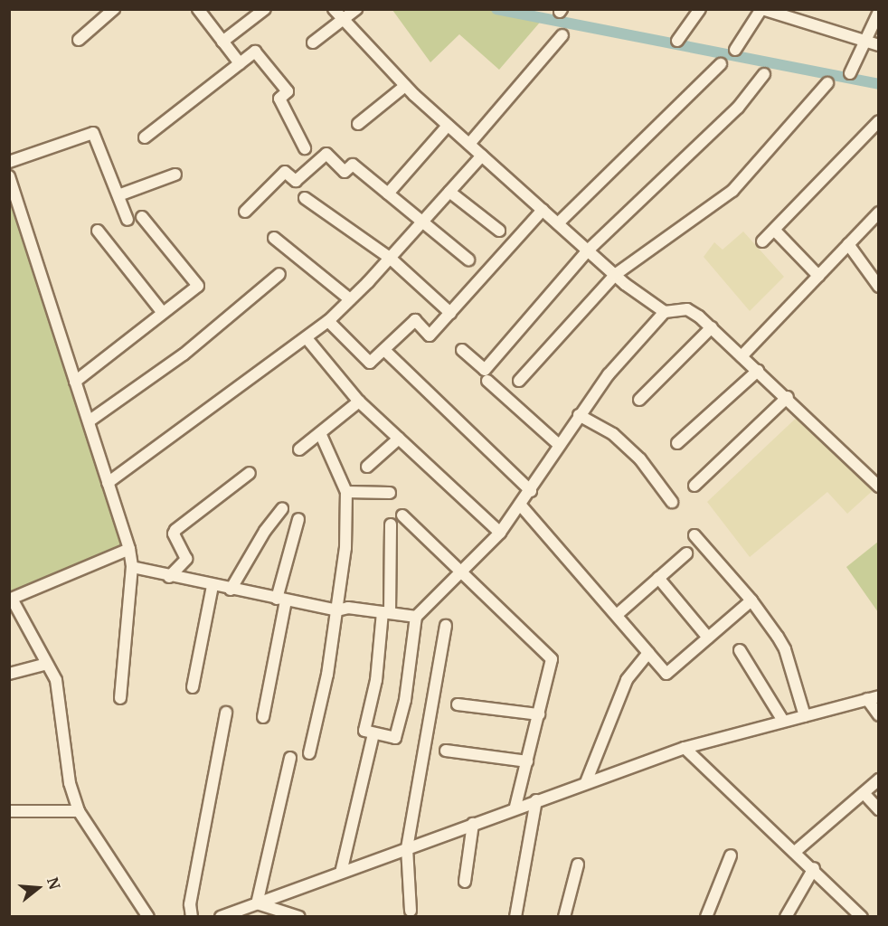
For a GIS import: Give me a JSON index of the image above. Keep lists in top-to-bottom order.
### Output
{
  "north": "right"
}
